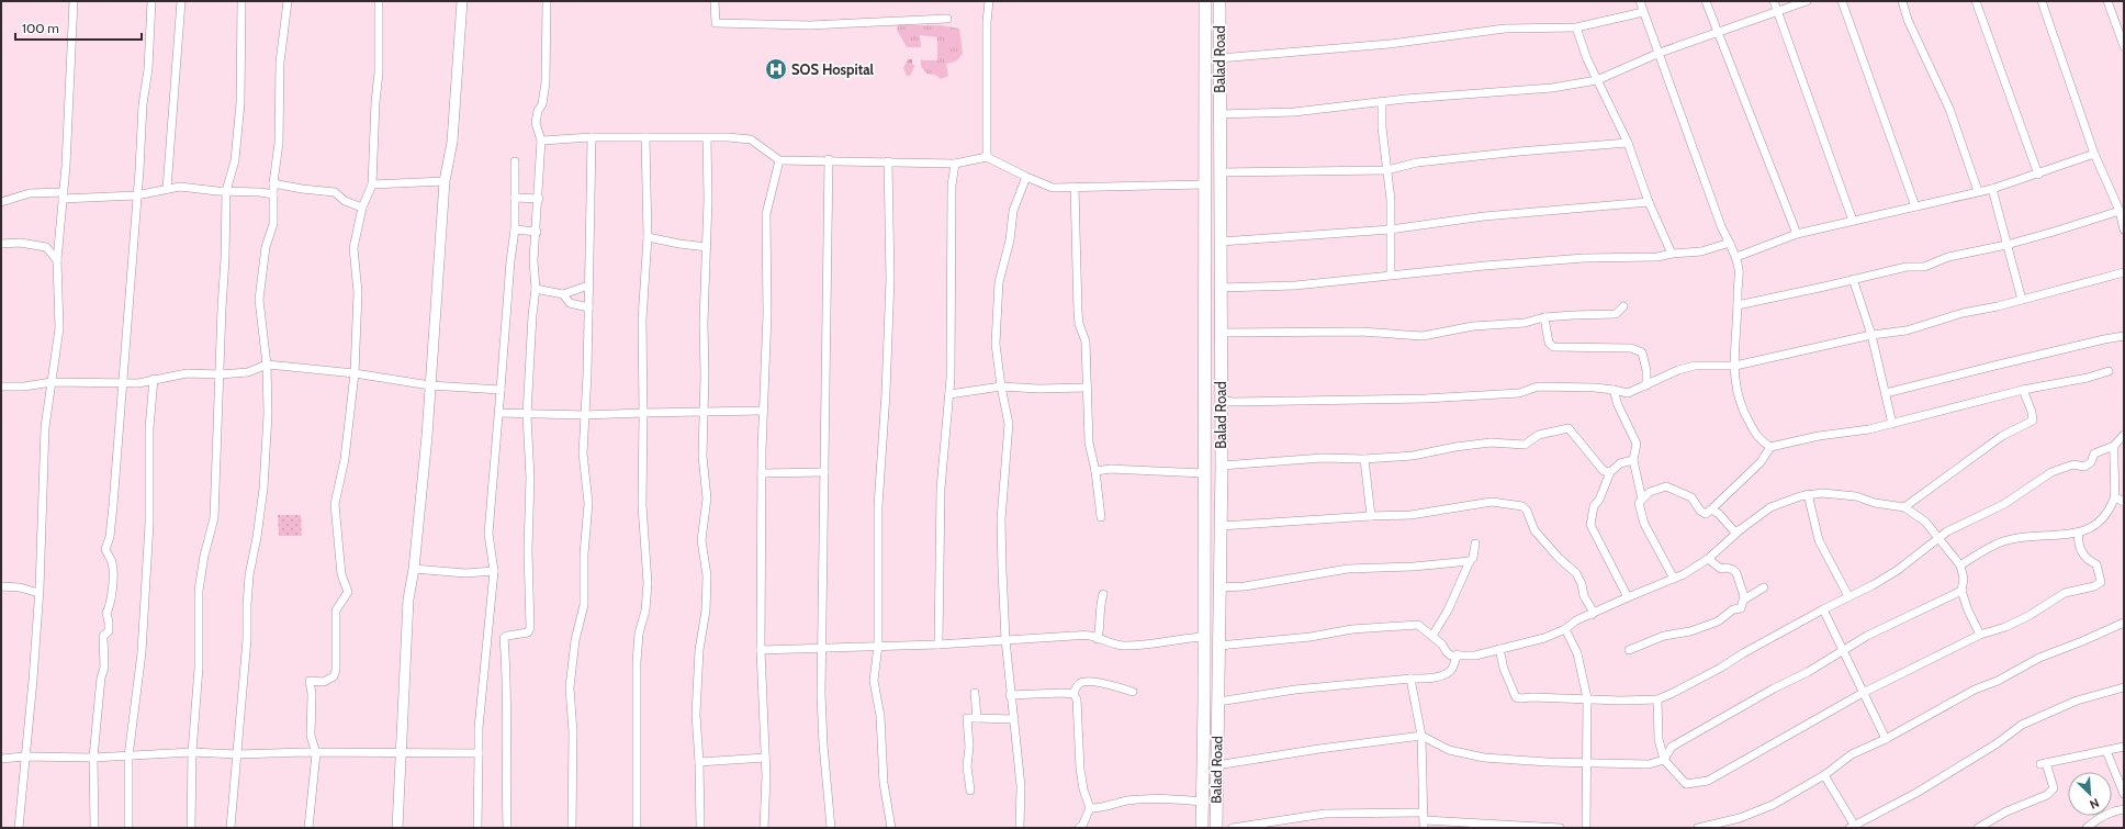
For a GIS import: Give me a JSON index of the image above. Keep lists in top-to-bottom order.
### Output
{
  "streets": {
    "highway": ["Balad Road"]
  },
  "places": {
    "hospital": ["SOS Hospital"]
  },
  "scale_bar": "100 m",
  "north": "bottom right"
}
